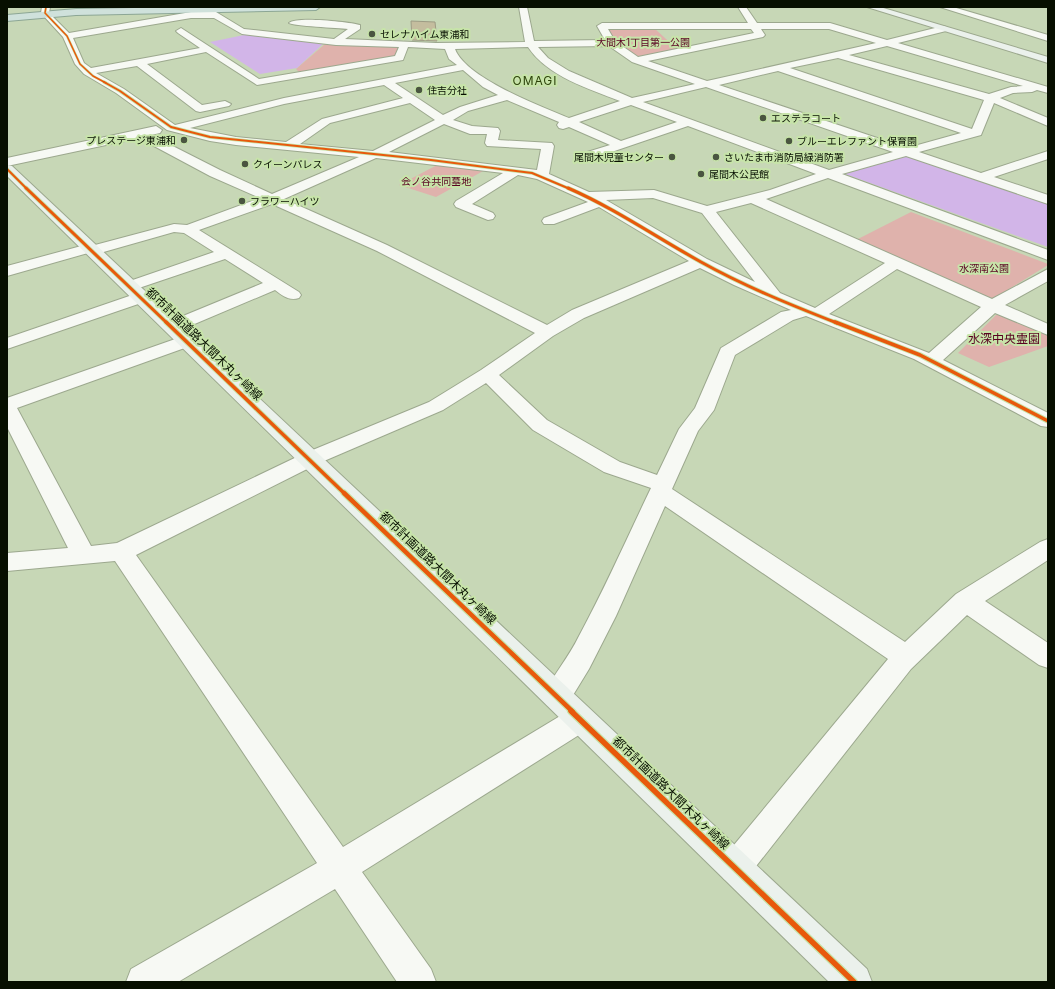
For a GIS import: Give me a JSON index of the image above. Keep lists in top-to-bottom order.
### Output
{
  "streets": {
    "street": ["都市計画道路大間木丸ヶ崎線"]
  },
  "districts": ["OMAGI"],
  "parks": [
    "大間木1丁目第一公園",
    "会ノ谷共同墓地",
    "水深南公園",
    "水深中央霊園"
  ],
  "places": [
    "セレナハイム東浦和",
    "住吉分社",
    "エステラコート",
    "プレステージ東浦和",
    "ブルーエレファント保育園",
    "尾間木児童センター",
    "さいたま市消防局緑消防署",
    "クイーンパレス",
    "尾間木公民館",
    "フラワーハイツ"
  ]
}
